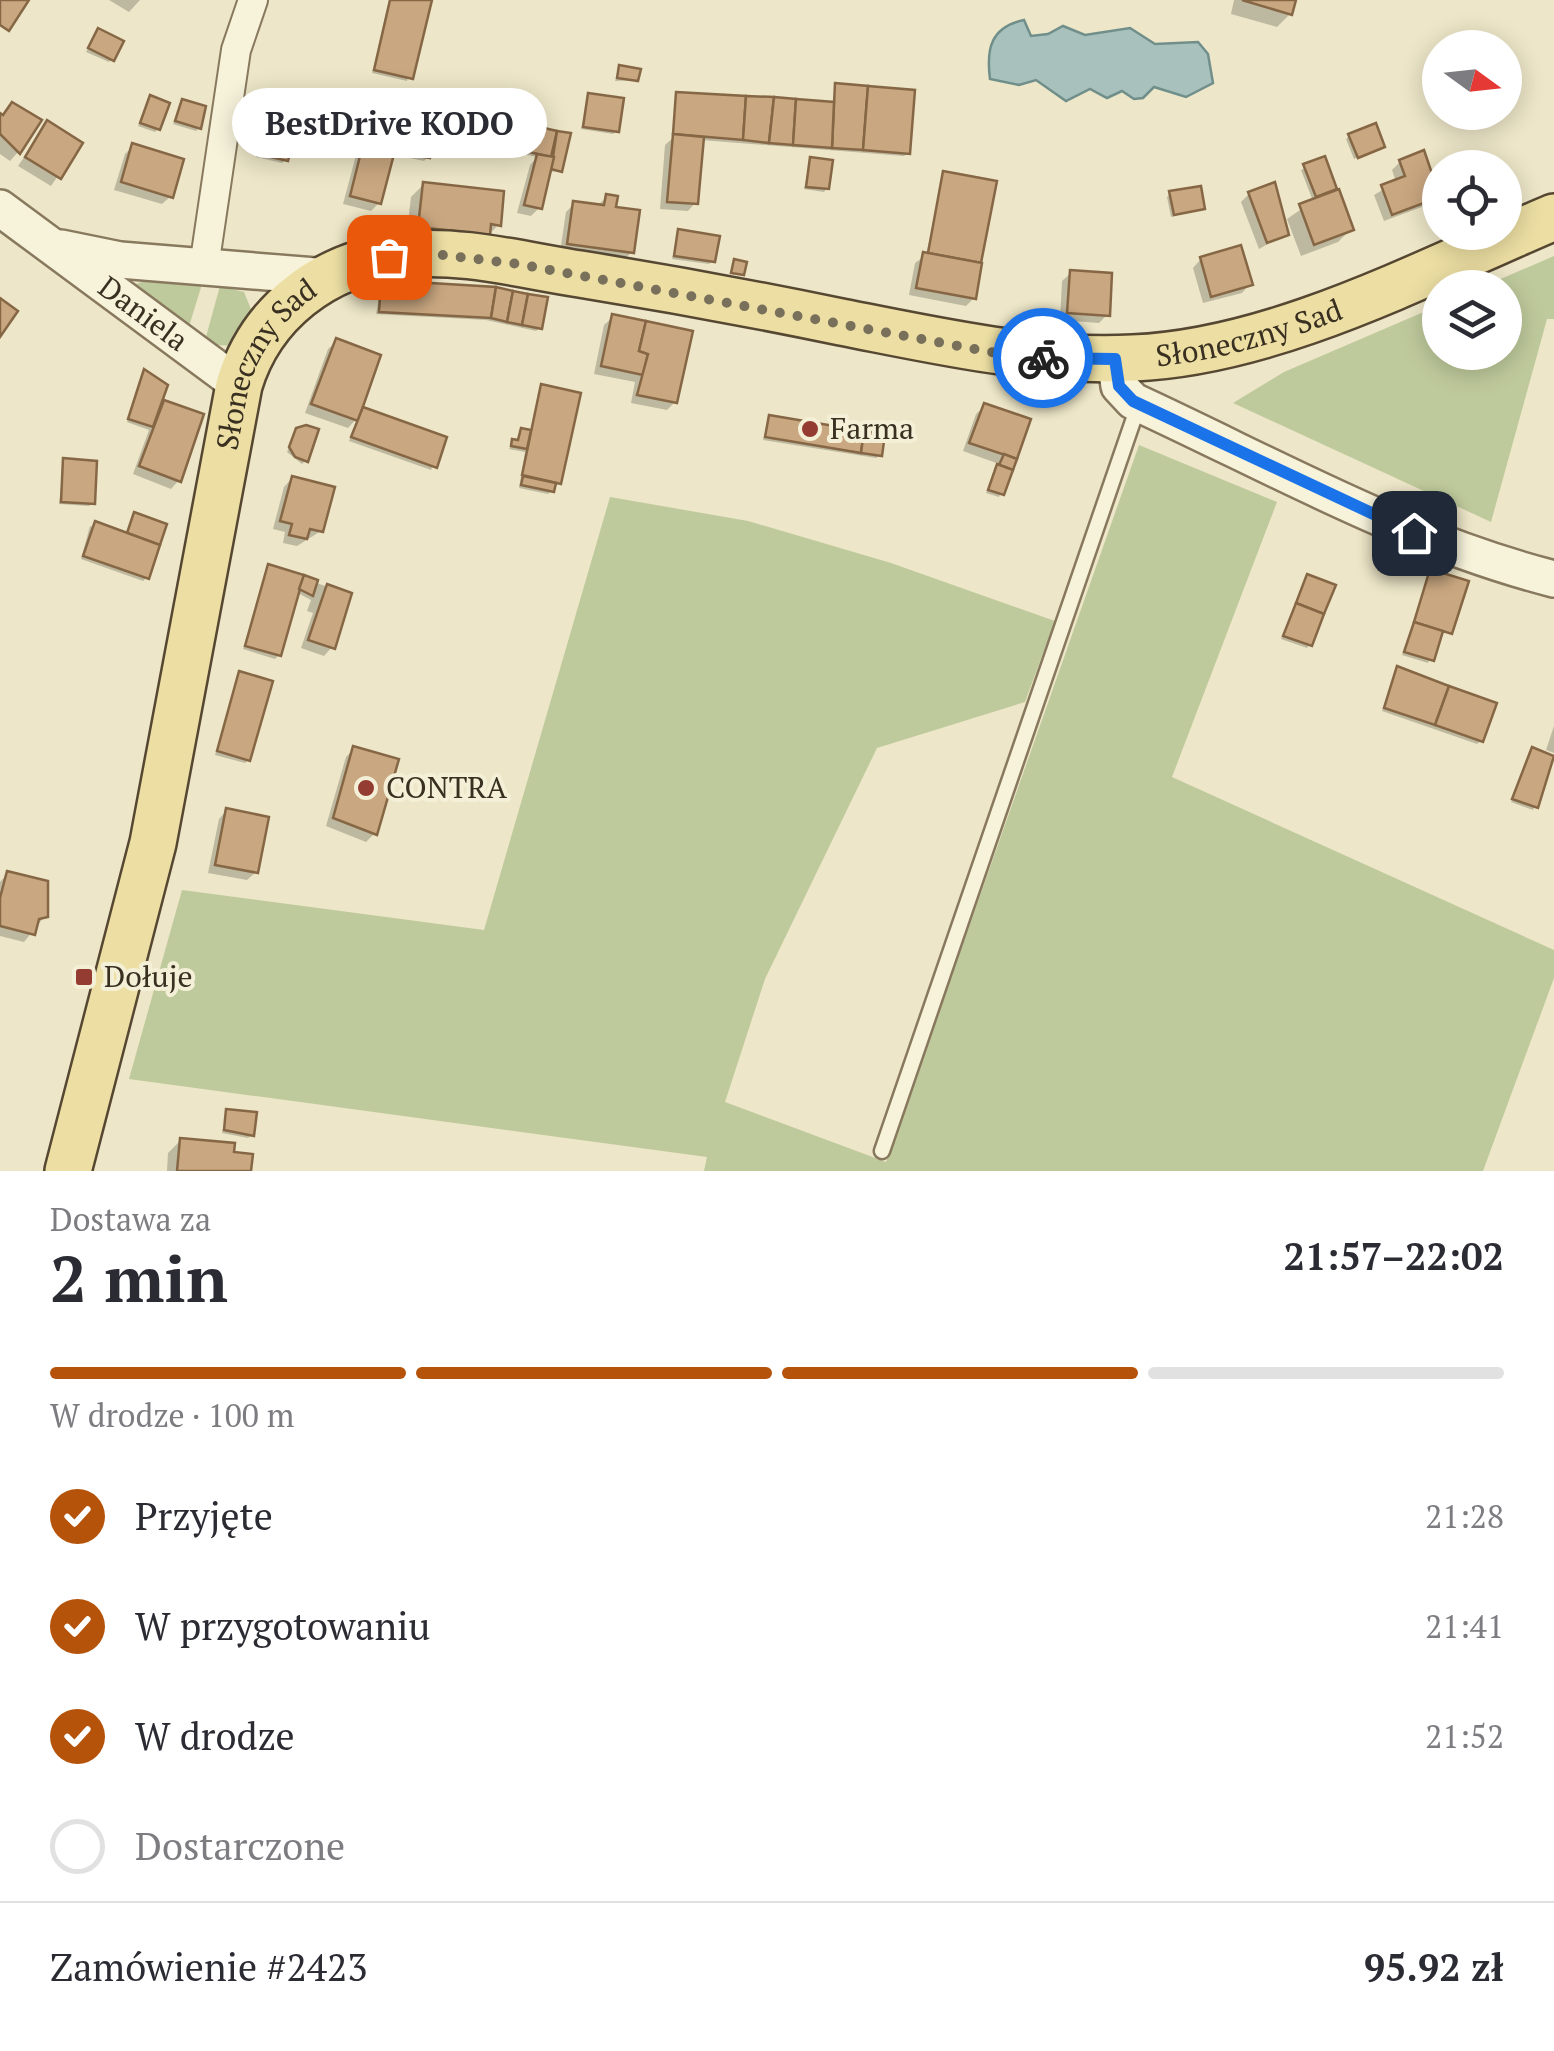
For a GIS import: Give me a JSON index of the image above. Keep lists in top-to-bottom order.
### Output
{
  "streets": {
    "main road": ["Słoneczny Sad"],
    "street": ["Daniela"]
  },
  "crossings": [
    ["Daniela", "Słoneczny Sad"]
  ],
  "places": {
    "other": ["BestDrive KODO", "Farma", "CONTRA"],
    "transit": ["Dołuje"]
  },
  "north": "right",
  "page": {
    "bubble": "BestDrive KODO",
    "heading": ["2 min", "Dostawa za", "21:57–22:02"],
    "panel": ["Zamówienie #2423", "95.92 zł"],
    "bar": "W drodze · 100 m",
    "list": [
      ["Przyjęte", "21:28"],
      ["W przygotowaniu", "21:41"],
      ["W drodze", "21:52"],
      "Dostarczone"
    ]
  }
}
